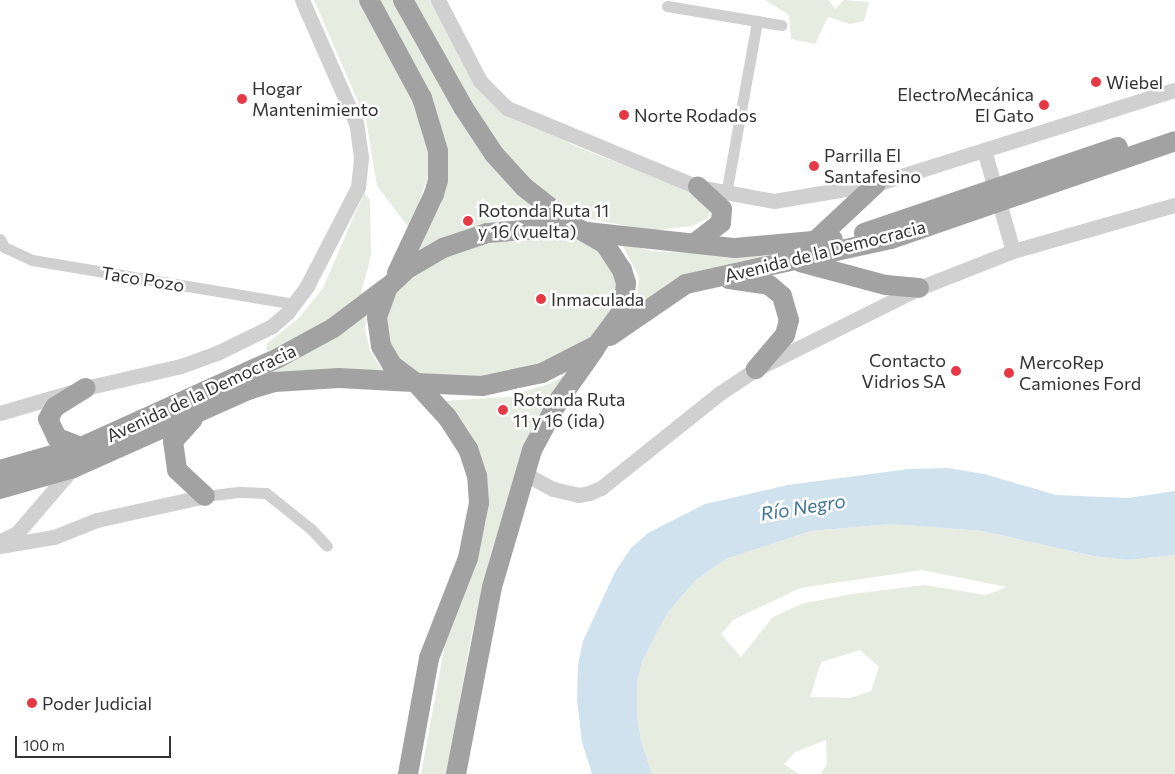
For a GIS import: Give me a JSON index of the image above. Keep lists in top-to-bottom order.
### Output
{
  "streets": {
    "highway": ["Avenida de la Democracia"],
    "street": ["Taco Pozo"]
  },
  "water": ["Río Negro"],
  "places": [
    "Wiebel",
    "Hogar Mantenimiento",
    "ElectroMecánica El Gato",
    "Norte Rodados",
    "Parrilla El Santafesino",
    "Rotonda Ruta 11 y 16 (vuelta)",
    "Inmaculada",
    "Contacto Vidrios SA",
    "MercoRep Camiones Ford",
    "Rotonda Ruta 11 y 16 (ida)",
    "Poder Judicial"
  ],
  "scale_bar": "100 m"
}
